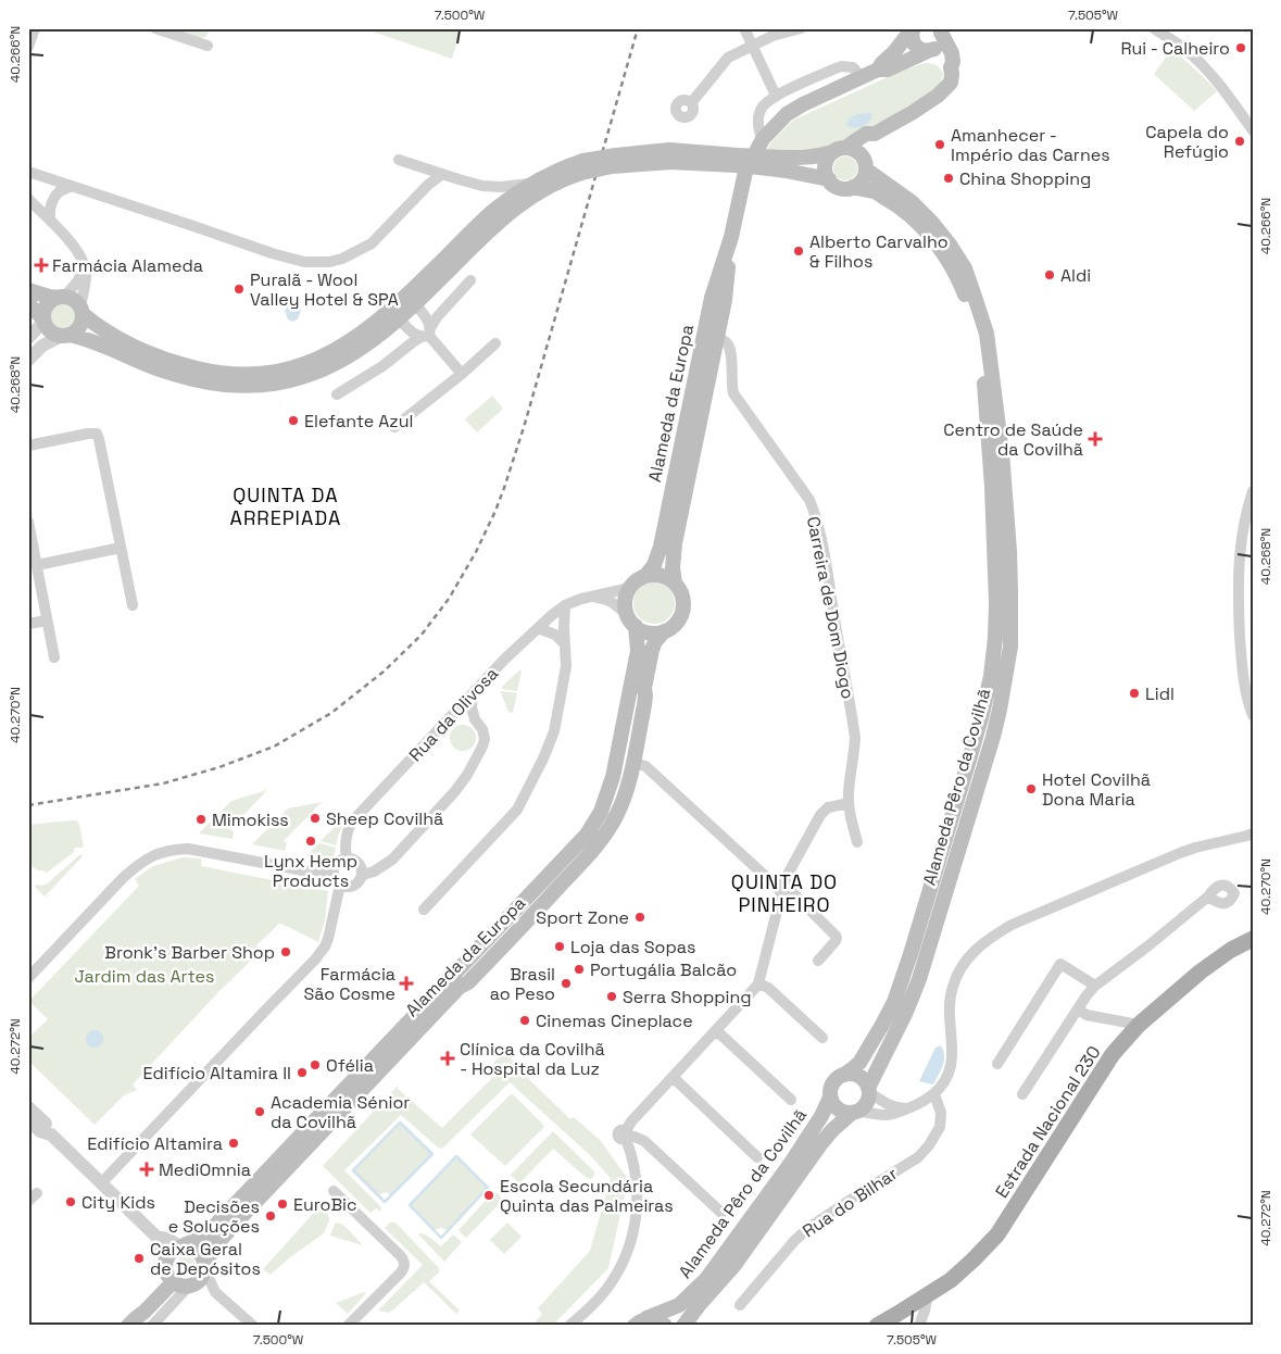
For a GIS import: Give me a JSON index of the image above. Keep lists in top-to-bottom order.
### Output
{
  "streets": {
    "main road": ["Alameda da Europa", "Alameda Pêro da Covilhã", "Estrada Nacional 230"],
    "street": ["Carreira de Dom Diogo", "Rua da Olivosa", "Rua do Bilhar"]
  },
  "crossings": [
    ["Alameda da Europa", "Carreira de Dom Diogo"],
    ["Alameda da Europa", "Rua da Olivosa"]
  ],
  "districts": ["QUINTA DA ARREPIADA", "QUINTA DO PINHEIRO"],
  "parks": ["Jardim das Artes"],
  "places": {
    "other": [
      "Rui - Calheiro",
      "Capela do Refúgio",
      "Amanhecer - Império das Carnes",
      "China Shopping",
      "Alberto Carvalho & Filhos",
      "Aldi",
      "Puralã - Wool Valley Hotel & SPA",
      "Elefante Azul",
      "Lidl",
      "Hotel Covilhã Dona Maria",
      "Sheep Covilhã",
      "Mimokiss",
      "Lynx Hemp Products",
      "Sport Zone",
      "Loja das Sopas",
      "Bronk's Barber Shop",
      "Portugália Balcão",
      "Brasil ao Peso",
      "Serra Shopping",
      "Cinemas Cineplace",
      "Ofélia",
      "Edifício Altamira II",
      "Academia Sénior da Covilhã",
      "Edifício Altamira",
      "Escola Secundária Quinta das Palmeiras",
      "City Kids",
      "EuroBic",
      "Decisões e Soluções",
      "Caixa Geral de Depósitos"
    ],
    "health": [
      "Farmácia Alameda",
      "Centro de Saúde da Covilhã",
      "Farmácia São Cosme",
      "Clínica da Covilhã - Hospital da Luz",
      "MediOmnia"
    ]
  },
  "coordinates": [
    "7.500°W",
    "7.505°W",
    "40.266°N",
    "40.268°N",
    "40.270°N",
    "40.272°N"
  ]
}
